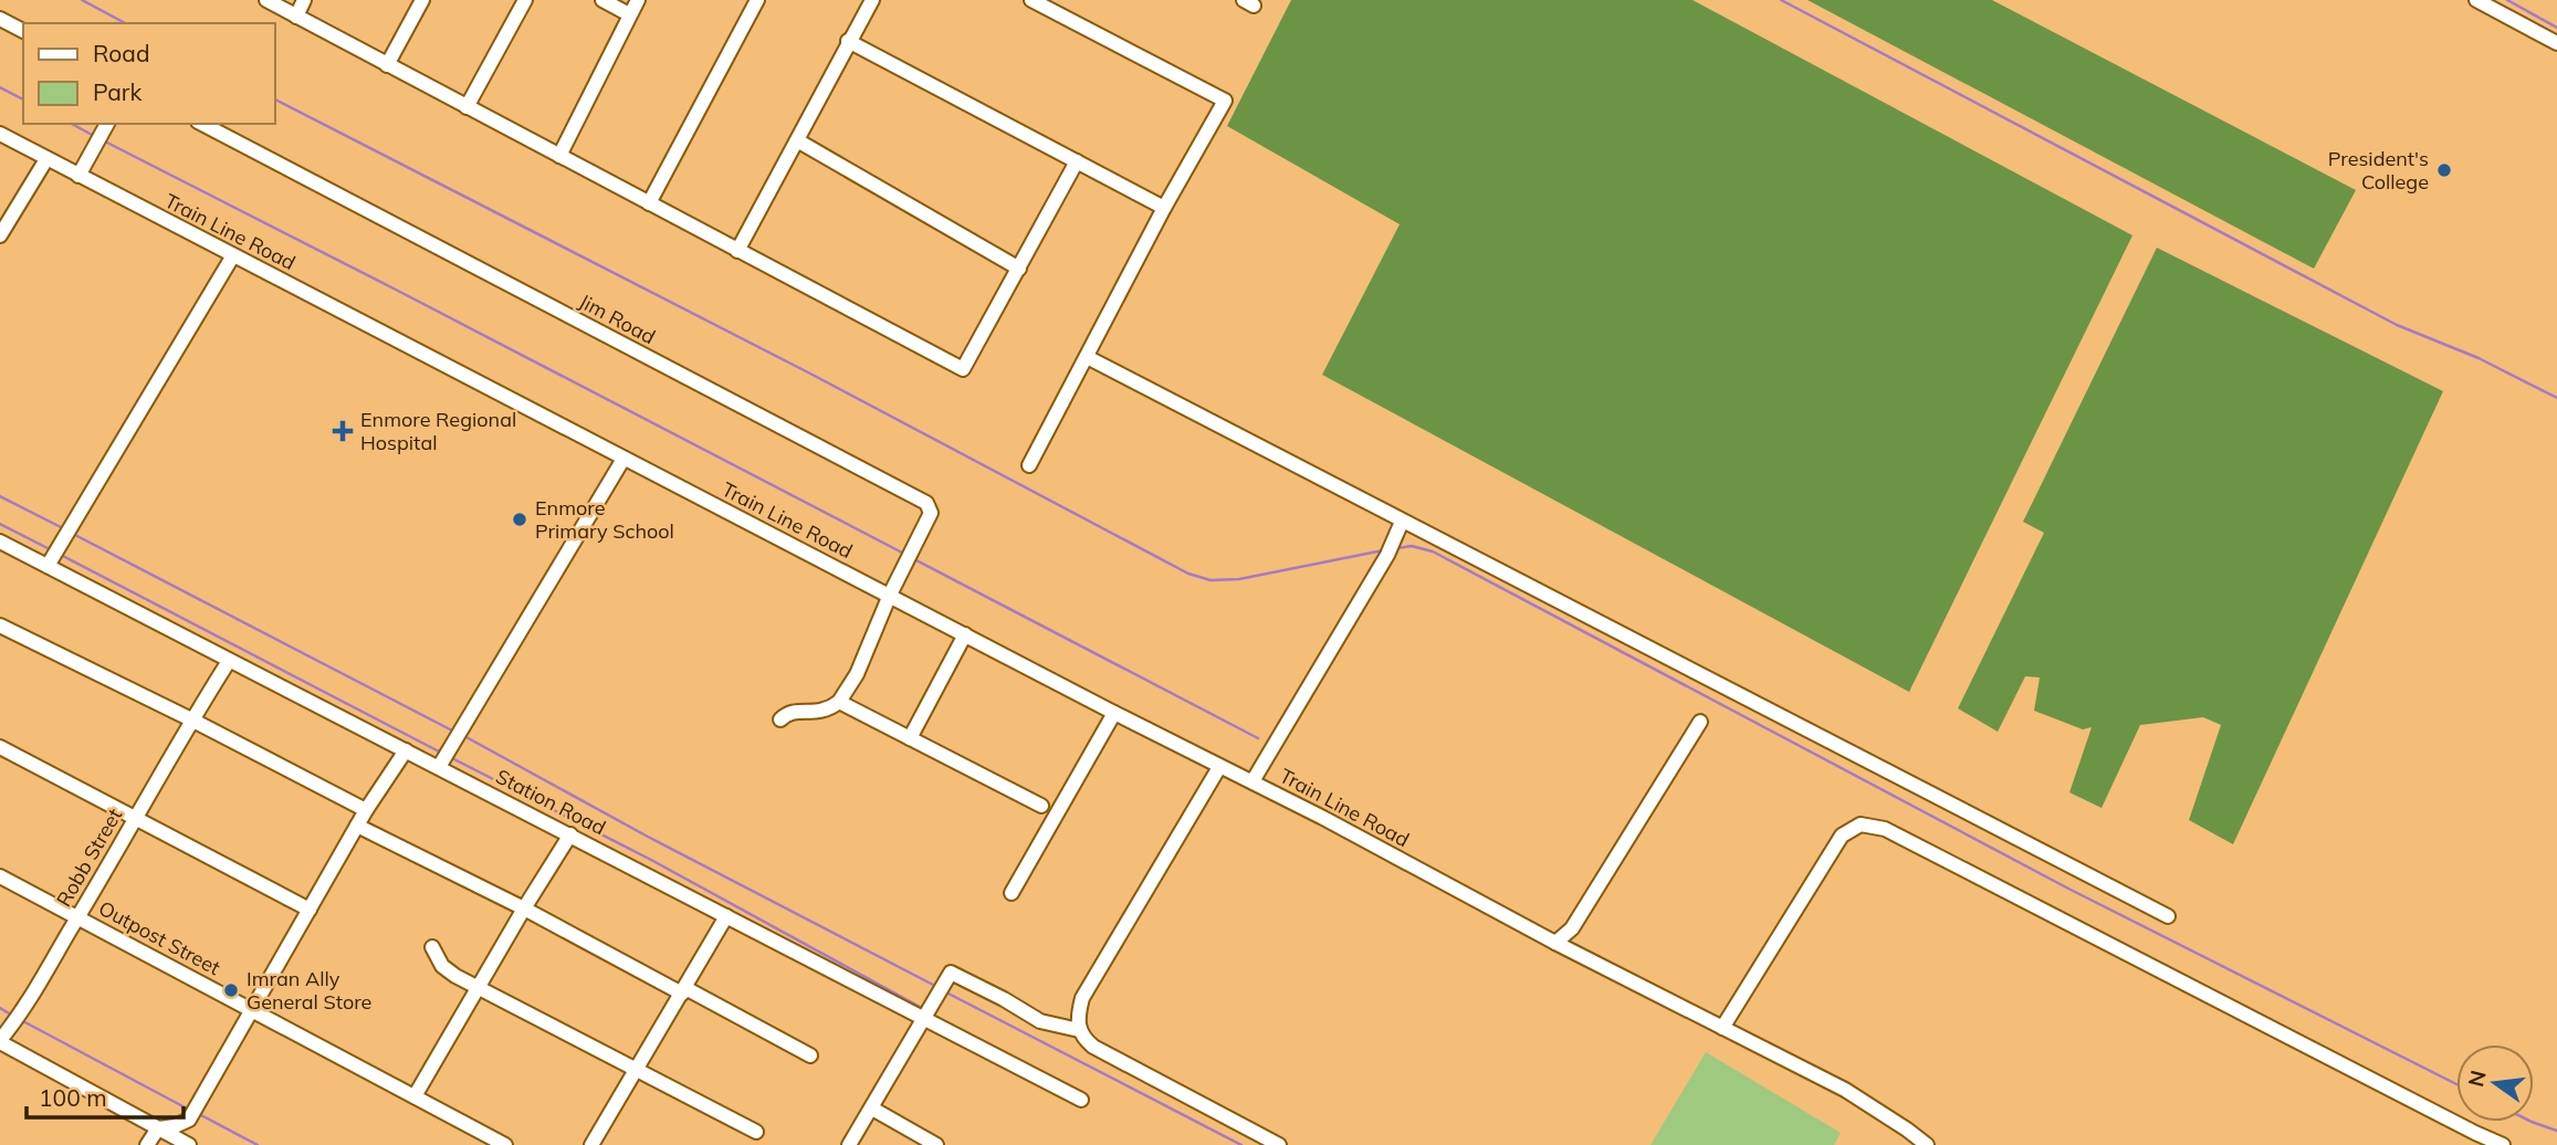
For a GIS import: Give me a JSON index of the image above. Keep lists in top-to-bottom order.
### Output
{
  "streets": {
    "street": [
      "Train Line Road",
      "Jim Road",
      "Station Road",
      "Robb Street",
      "Outpost Street"
    ]
  },
  "crossings": [
    ["Train Line Road", "Jim Road"],
    ["Station Road", "Robb Street"],
    ["Robb Street", "Outpost Street"]
  ],
  "places": {
    "other": ["President's College", "Enmore Primary School", "Imran Ally General Store"],
    "health": ["Enmore Regional Hospital"]
  },
  "legend": ["Road", "Park"],
  "scale_bar": "100 m",
  "north": "left"
}
